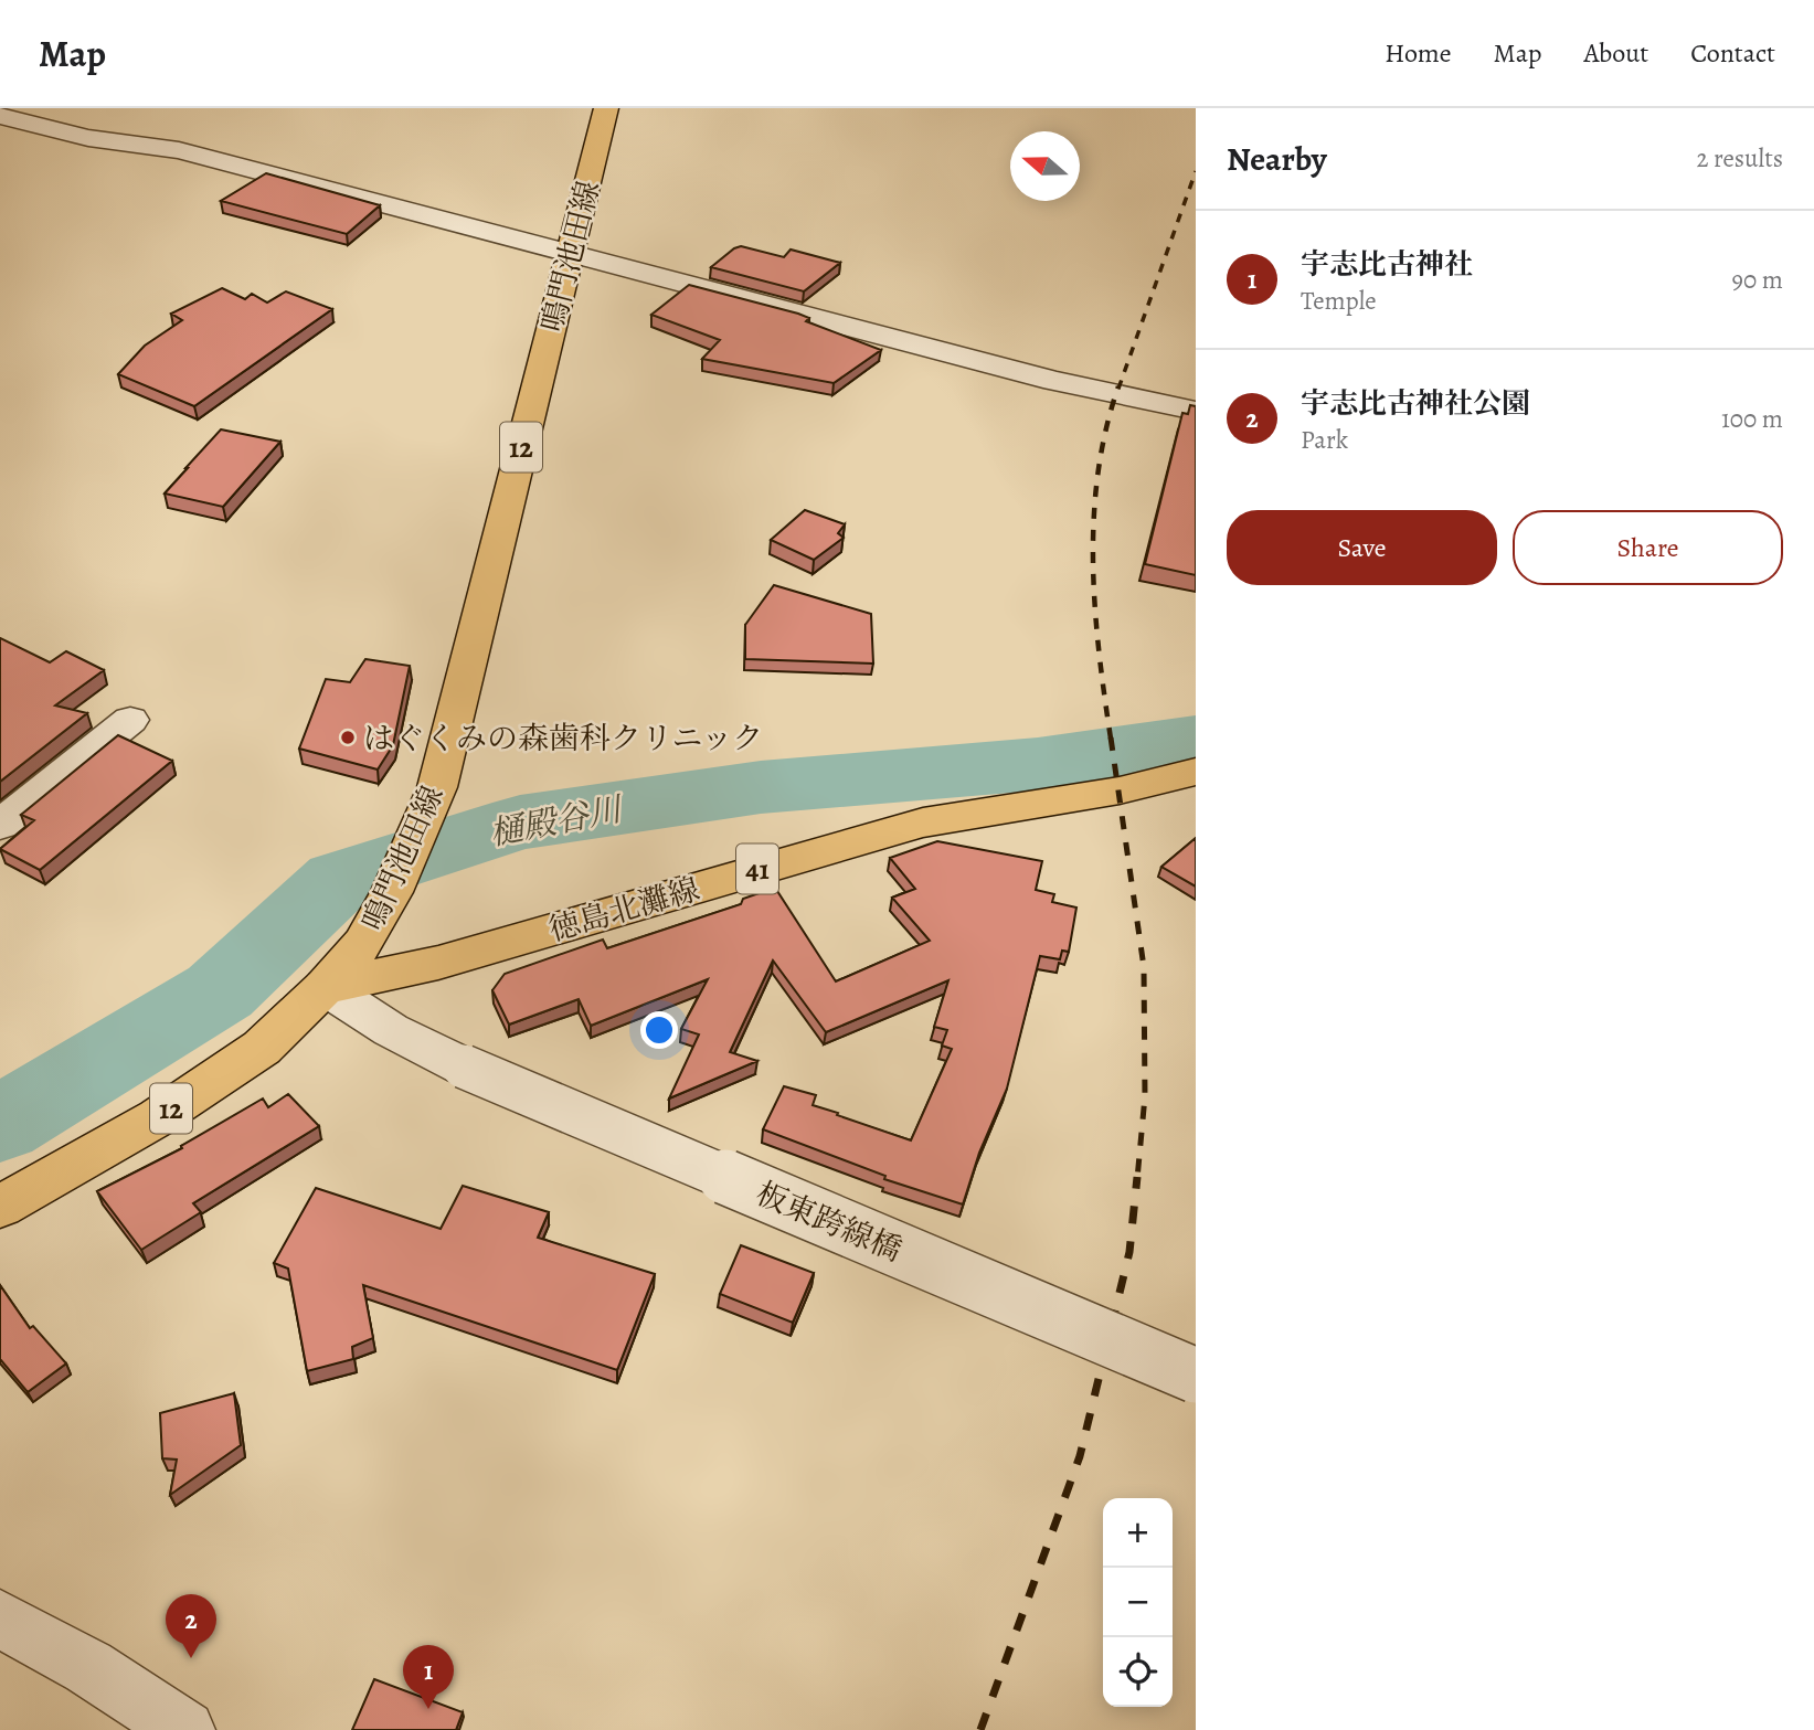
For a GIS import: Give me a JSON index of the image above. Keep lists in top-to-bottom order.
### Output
{
  "streets": {
    "main road": [
      "鳴門池田線",
      "12",
      "41",
      "徳島北灘線"
    ],
    "street": ["板東跨線橋"]
  },
  "crossings": [
    ["鳴門池田線", "徳島北灘線"],
    ["鳴門池田線", "板東跨線橋"],
    ["徳島北灘線", "板東跨線橋"]
  ],
  "water": ["樋殿谷川"],
  "places": ["はぐくみの森歯科クリニック"],
  "north": "left",
  "page": {
    "header": "Map",
    "nav": [
      "Home",
      "Map",
      "About",
      "Contact"
    ],
    "heading": ["Nearby", "2 results"],
    "list": [
      {
        "mark": "1",
        "name": "宇志比古神社",
        "note": "Temple",
        "value": "90 m"
      },
      {
        "mark": "2",
        "name": "宇志比古神社公園",
        "note": "Park",
        "value": "100 m"
      }
    ],
    "buttons": ["Save", "Share"],
    "map_buttons": ["+", "−"],
    "pins": ["2", "1"]
  }
}
